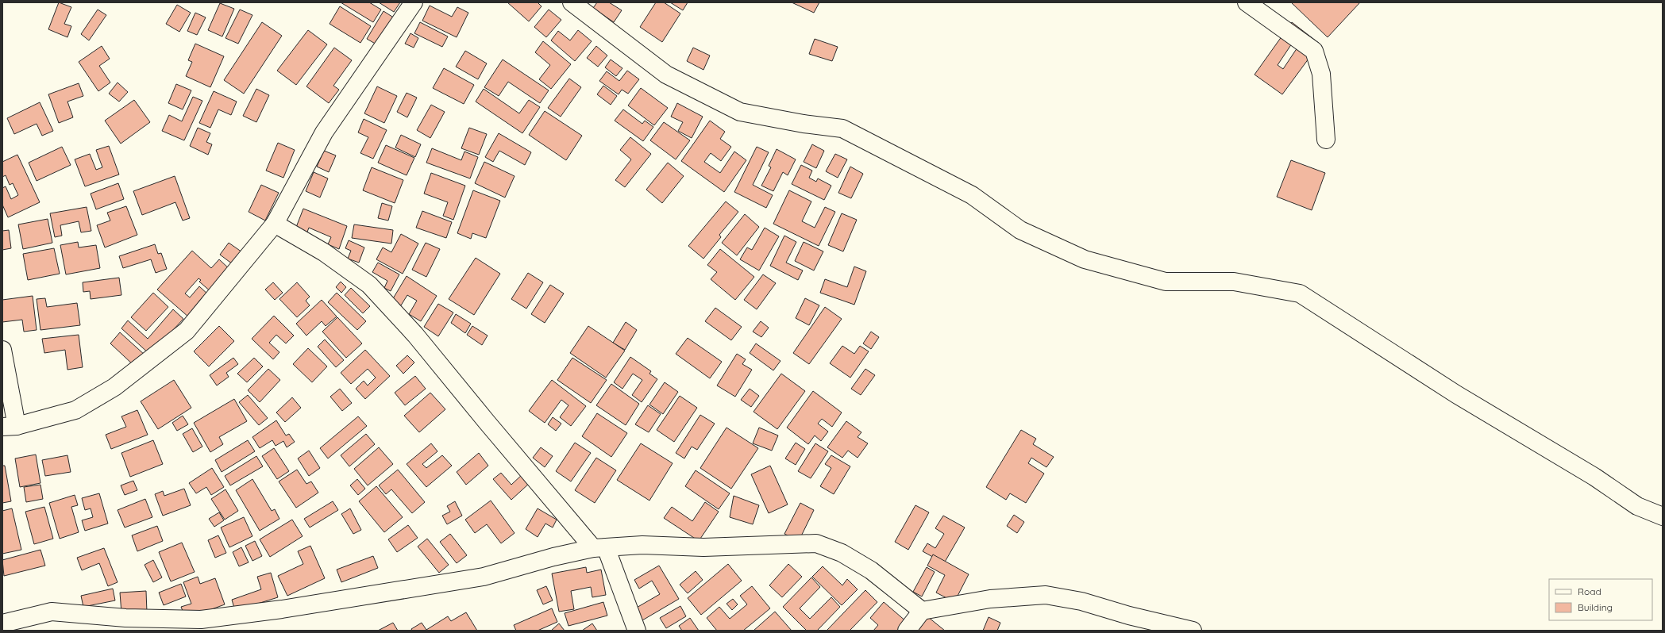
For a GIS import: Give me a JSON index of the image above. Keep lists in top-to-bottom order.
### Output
{
  "legend": ["Road", "Building"]
}
